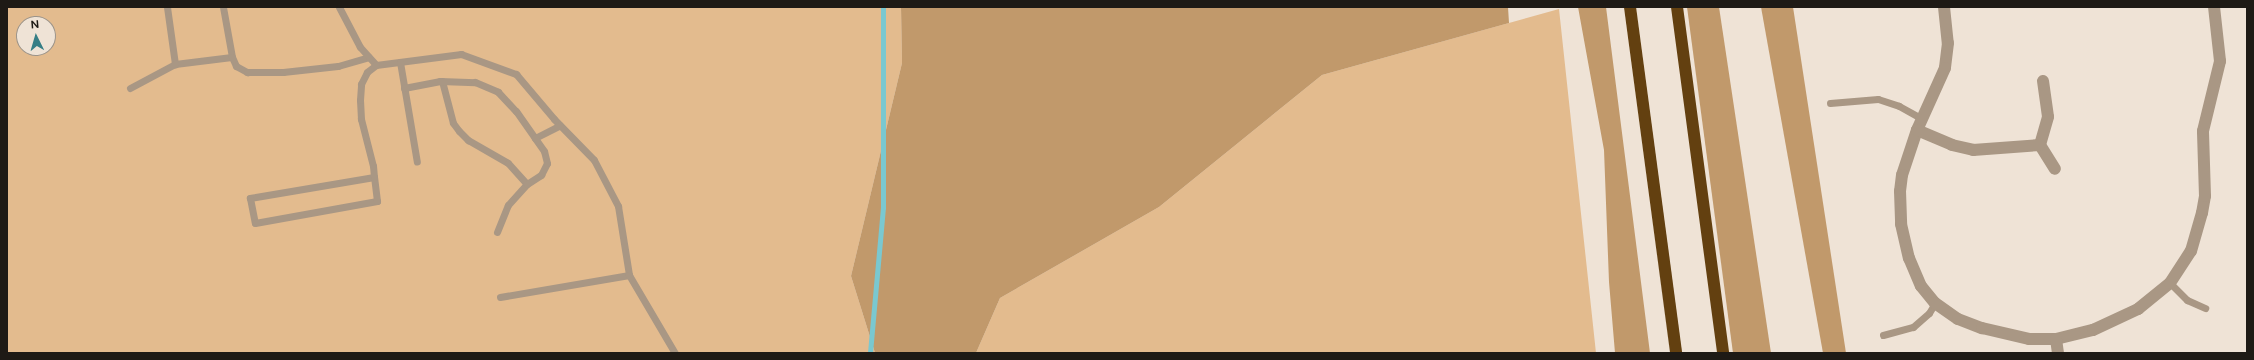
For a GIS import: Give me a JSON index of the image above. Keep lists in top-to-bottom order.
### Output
{
  "north": "top"
}
